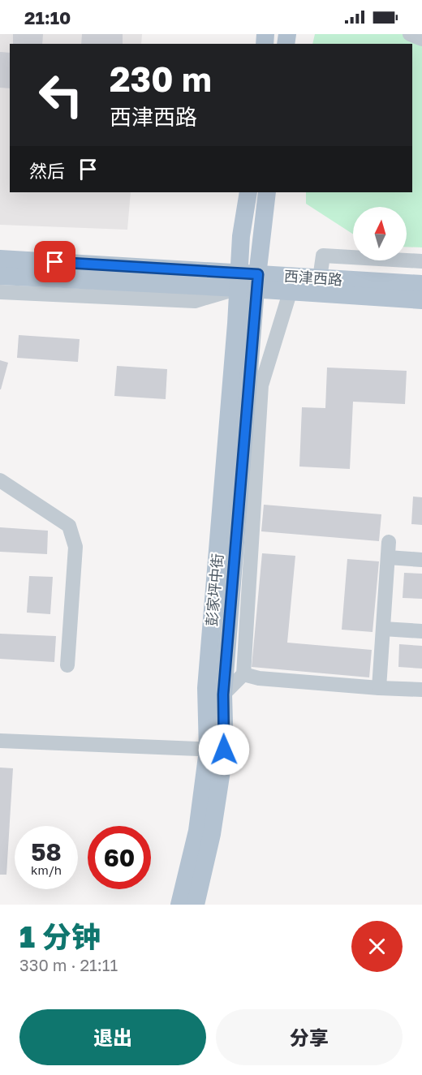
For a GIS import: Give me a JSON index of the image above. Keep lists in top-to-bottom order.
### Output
{
  "streets": {
    "main road": ["西津西路", "彭家坪中街"]
  },
  "crossings": [
    ["西津西路", "彭家坪中街"]
  ],
  "north": "top",
  "page": {
    "status": "21:10",
    "turn": ["230 m", "西津西路"],
    "then": "然后",
    "speed": "58 km/h",
    "limit": "60",
    "heading": ["1 分钟", "330 m · 21:11"],
    "buttons": ["退出", "分享"]
  }
}
